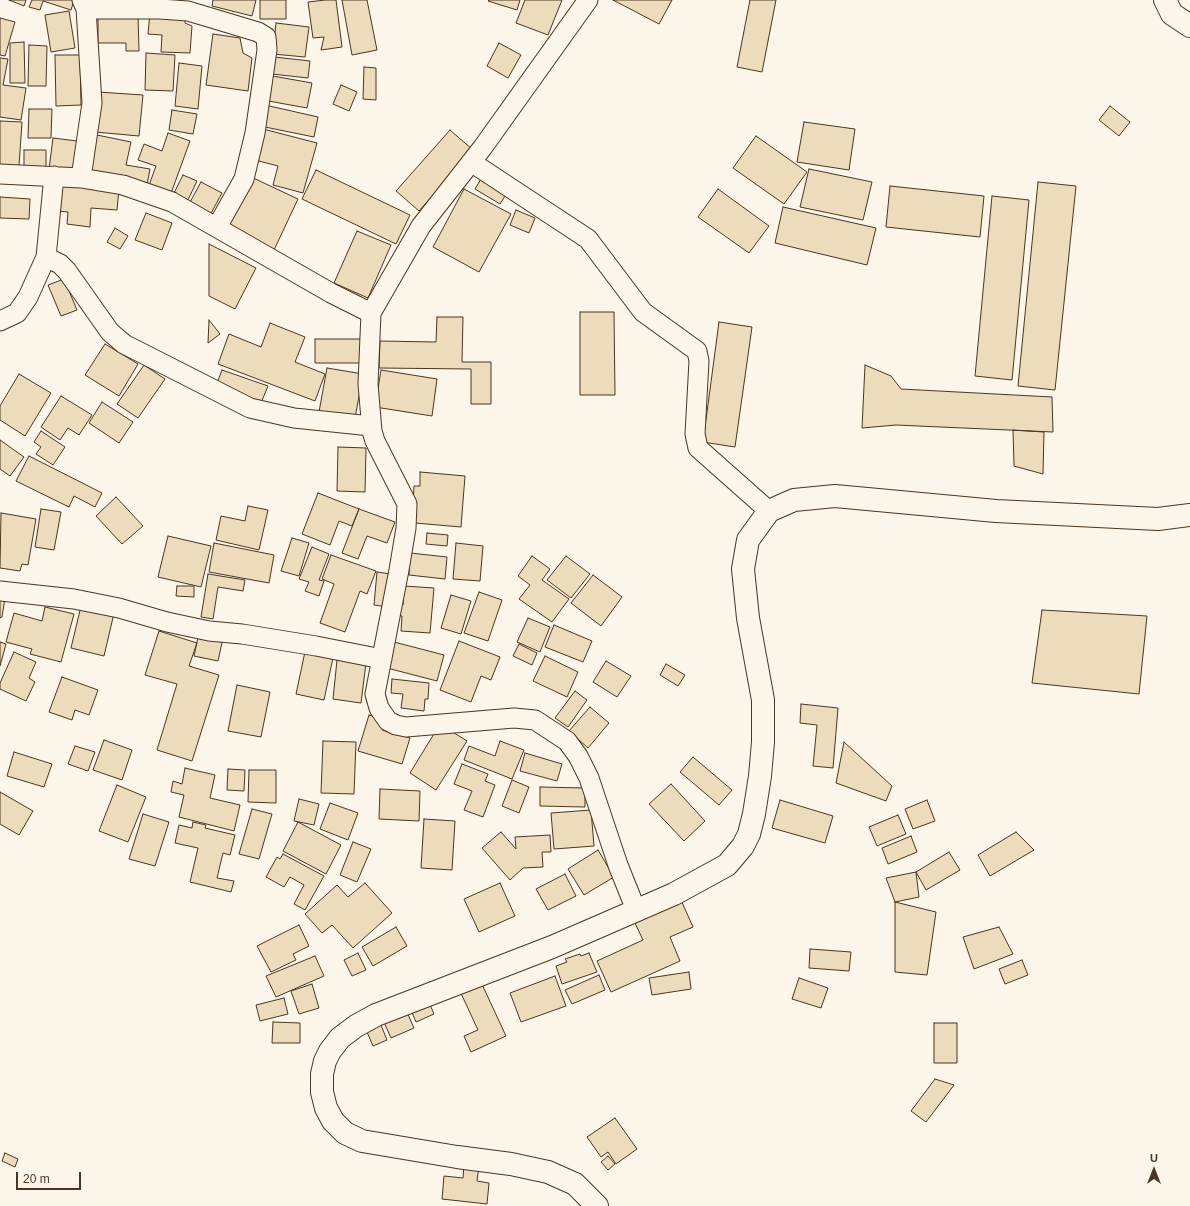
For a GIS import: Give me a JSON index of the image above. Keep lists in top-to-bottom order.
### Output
{
  "scale_bar": "20 m",
  "north": "top"
}
